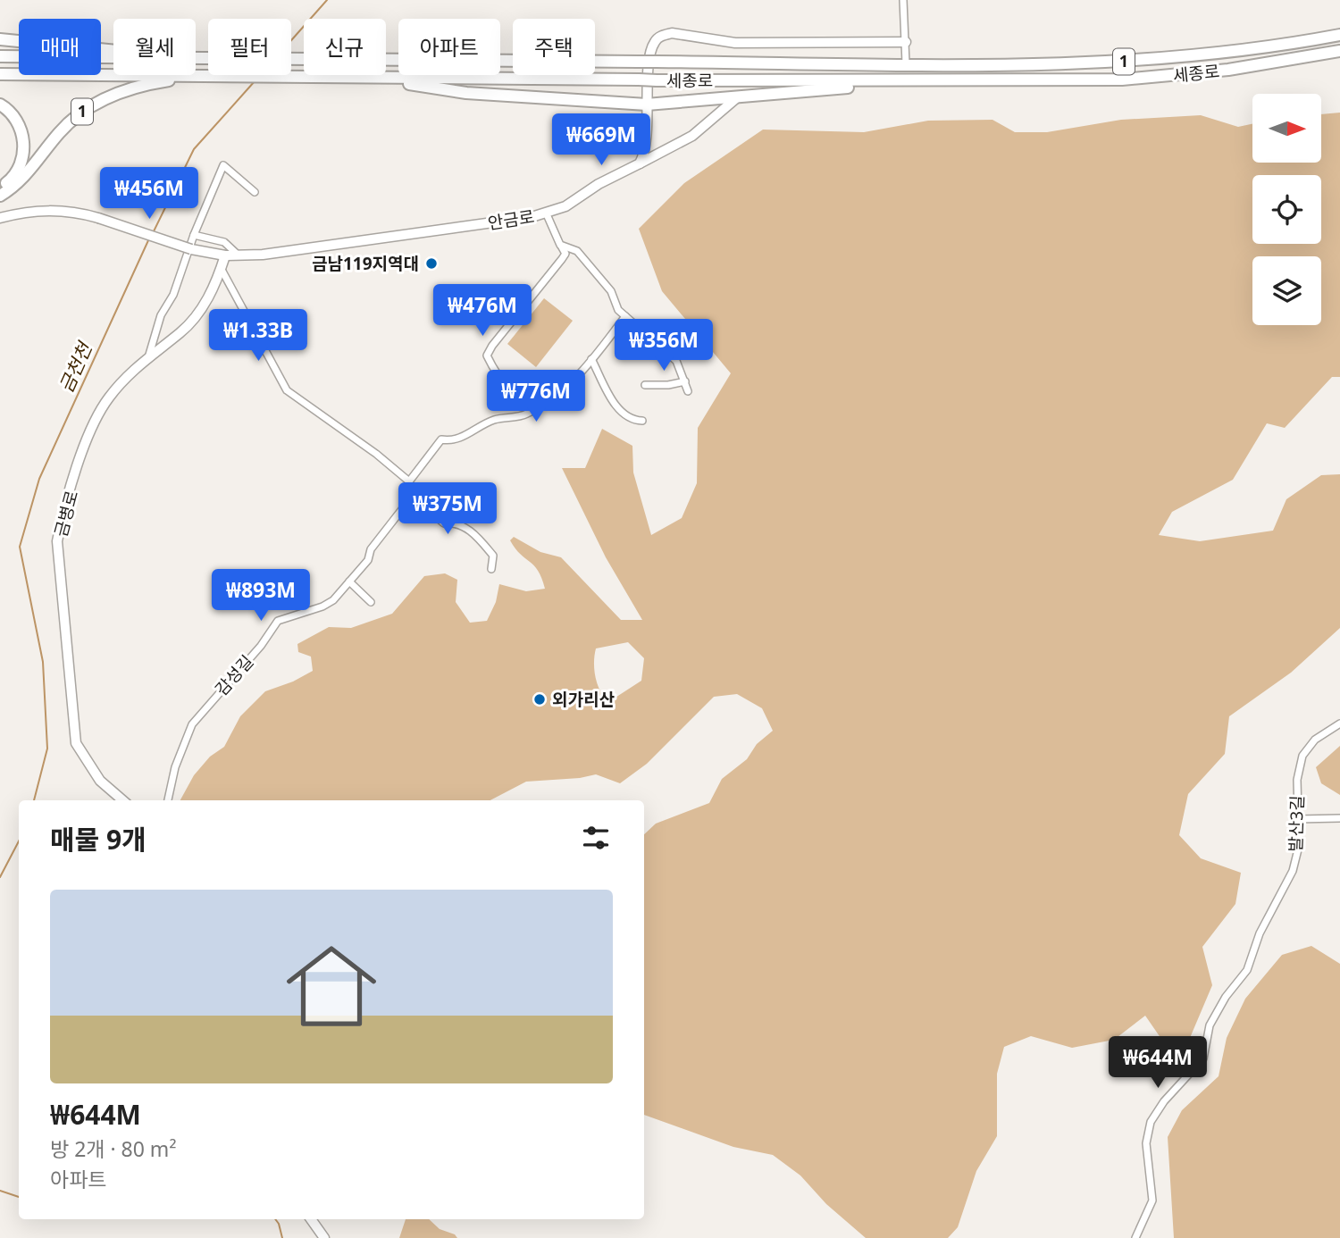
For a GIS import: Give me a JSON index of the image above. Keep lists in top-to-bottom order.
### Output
{
  "streets": {
    "highway": ["1", "세종로"],
    "street": [
      "안금로",
      "금병로",
      "감성길",
      "발산3길"
    ]
  },
  "crossings": [
    ["1", "세종로"],
    ["안금로", "금병로"]
  ],
  "water": ["금천천"],
  "places": ["금남119지역대", "외가리산"],
  "north": "right",
  "page": {
    "chip": [
      "매매",
      "월세",
      "필터",
      "신규",
      "아파트",
      "주택"
    ],
    "price": [
      "₩669M",
      "₩456M",
      "₩476M",
      "₩1.33B",
      "₩356M",
      "₩776M",
      "₩375M",
      "₩893M",
      "₩644M"
    ],
    "heading": "매물 9개",
    "list": [
      {
        "name": "₩644M",
        "note": "방 2개 · 80 m² · 아파트"
      }
    ]
  }
}
